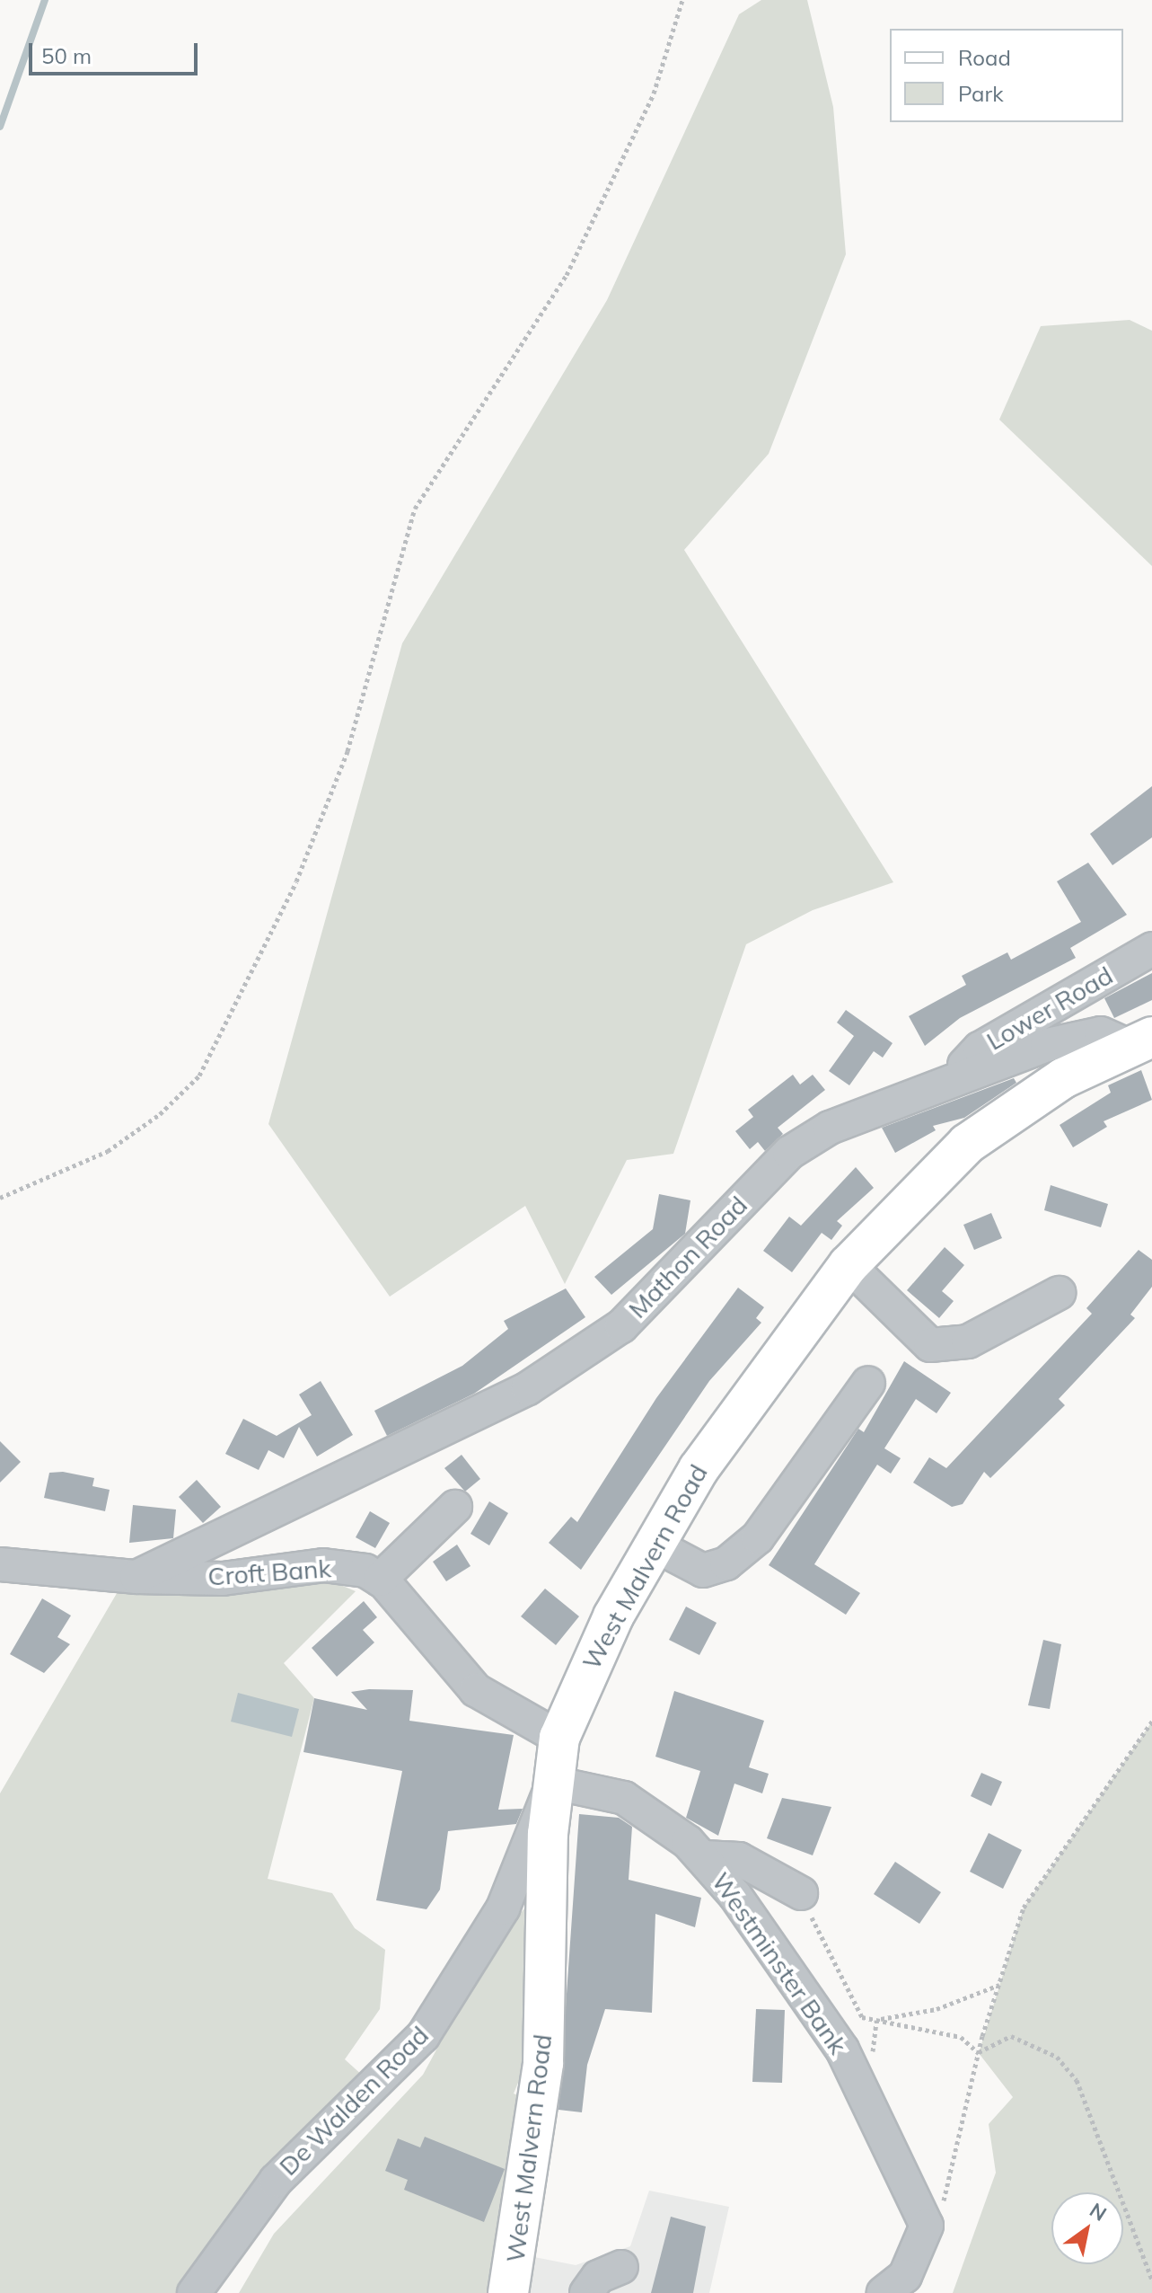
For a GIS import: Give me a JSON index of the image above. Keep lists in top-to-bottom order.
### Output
{
  "streets": {
    "main road": ["West Malvern Road"],
    "street": [
      "Lower Road",
      "Mathon Road",
      "Croft Bank",
      "Westminster Bank",
      "De Walden Road"
    ]
  },
  "crossings": [
    ["Lower Road", "Mathon Road"],
    ["Mathon Road", "West Malvern Road"],
    ["Mathon Road", "Croft Bank"],
    ["West Malvern Road", "Westminster Bank"],
    ["West Malvern Road", "De Walden Road"],
    ["Westminster Bank", "De Walden Road"]
  ],
  "legend": ["Road", "Park"],
  "scale_bar": "50 m",
  "north": "top right"
}
